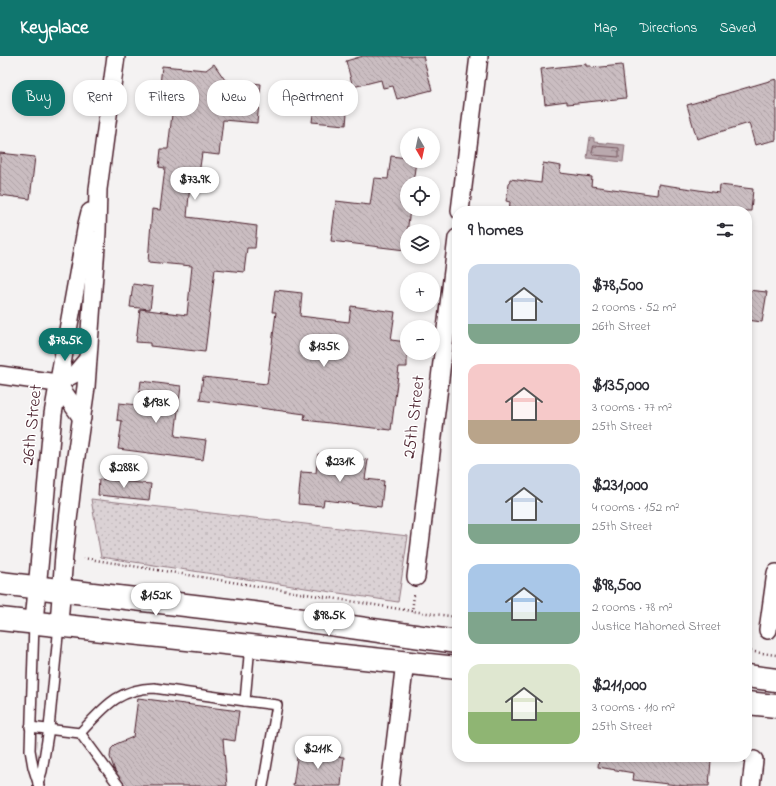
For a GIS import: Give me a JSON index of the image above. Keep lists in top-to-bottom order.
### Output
{
  "streets": {
    "street": ["25th Street", "26th Street"]
  },
  "north": "bottom",
  "page": {
    "header": "Keyplace",
    "nav": ["Map", "Directions", "Saved"],
    "chip": [
      "Buy",
      "Rent",
      "Filters",
      "New",
      "Apartment"
    ],
    "map_buttons": ["+", "−"],
    "price": [
      "$73.9K",
      "$78.5K",
      "$135K",
      "$193K",
      "$231K",
      "$288K",
      "$152K",
      "$98.5K",
      "$211K"
    ],
    "heading": "9 homes",
    "list": [
      {
        "name": "$78,500",
        "note": "2 rooms · 52 m² · 26th Street"
      },
      {
        "name": "$135,000",
        "note": "3 rooms · 77 m² · 25th Street"
      },
      {
        "name": "$231,000",
        "note": "4 rooms · 152 m² · 25th Street"
      },
      {
        "name": "$98,500",
        "note": "2 rooms · 78 m² · Justice Mahomed Street"
      },
      {
        "name": "$211,000",
        "note": "3 rooms · 110 m² · 25th Street"
      }
    ]
  }
}
